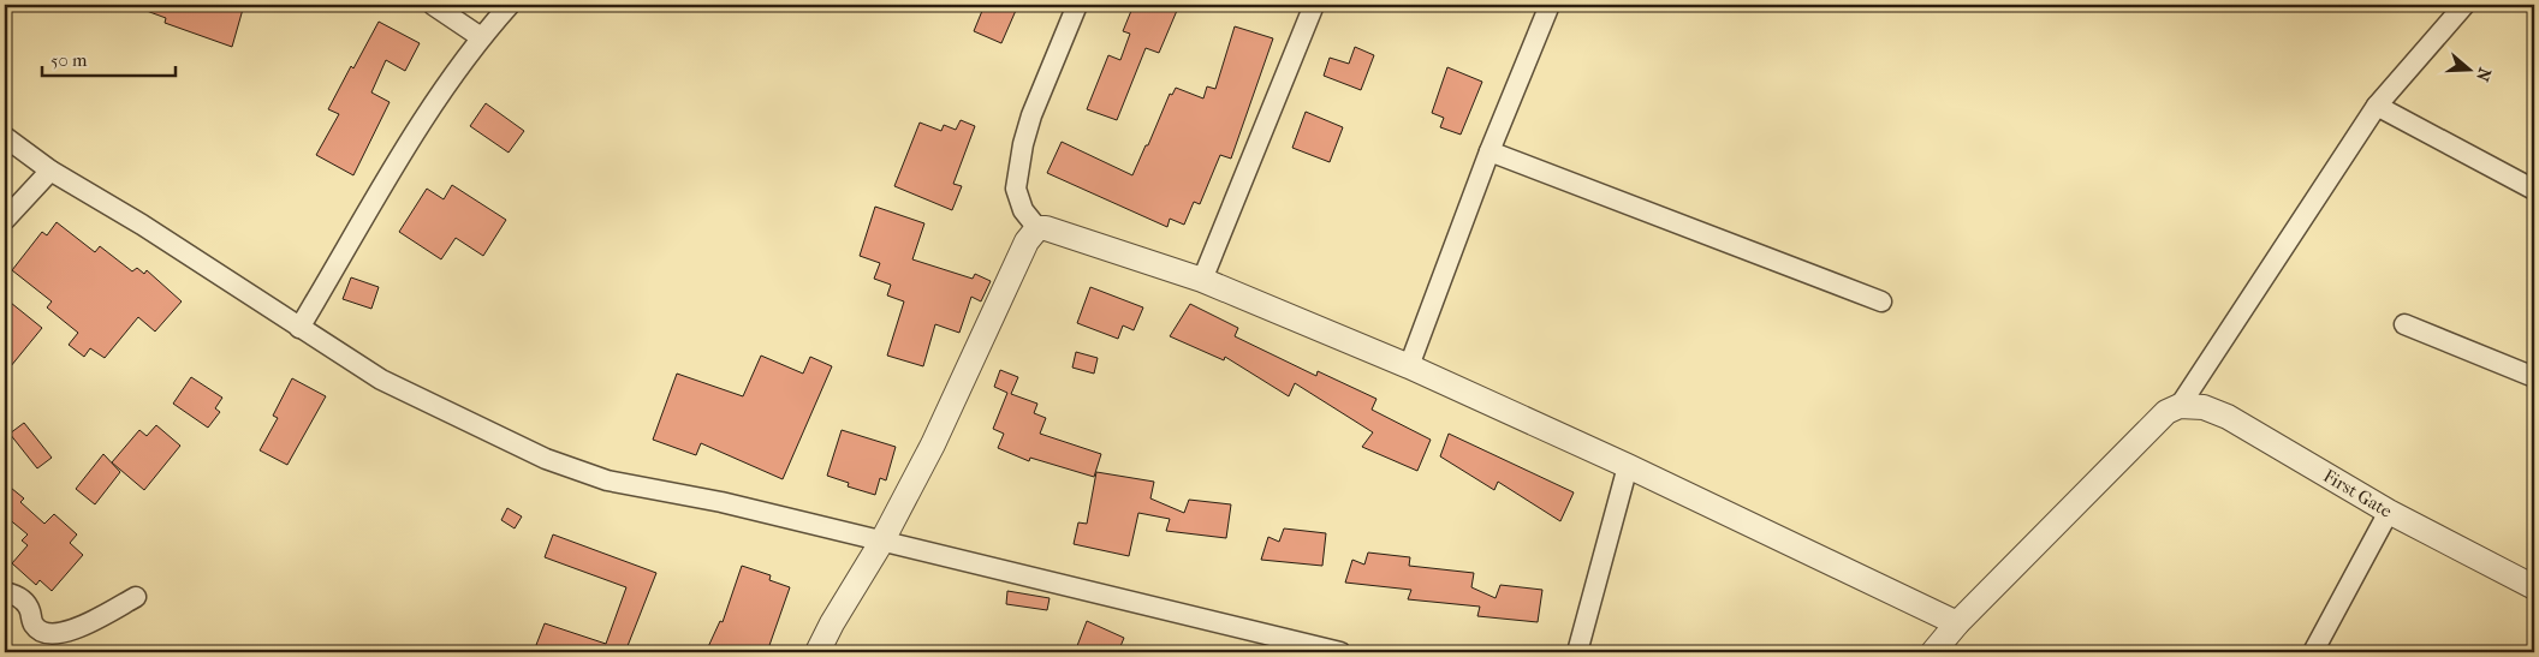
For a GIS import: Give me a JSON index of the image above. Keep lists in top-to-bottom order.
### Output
{
  "streets": {
    "street": ["First Gate"]
  },
  "scale_bar": "50 m",
  "north": "right"
}
